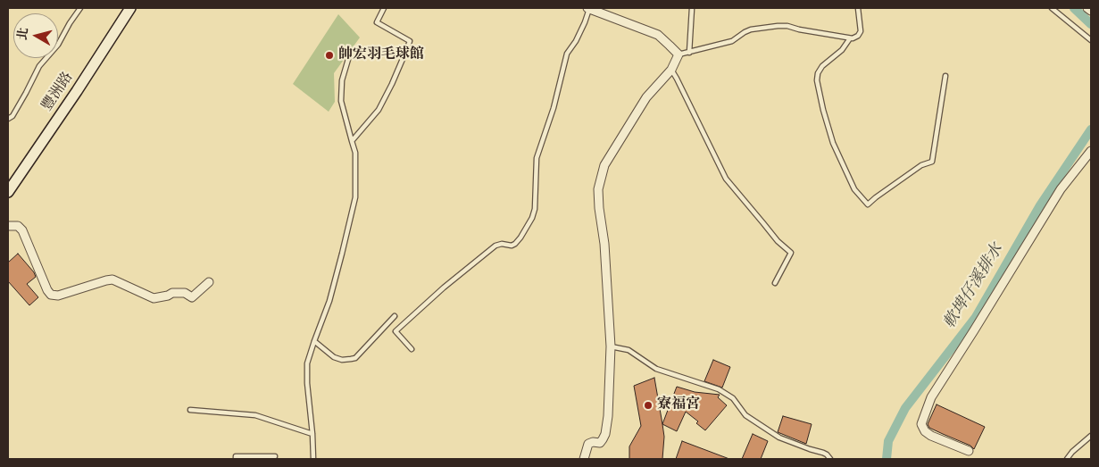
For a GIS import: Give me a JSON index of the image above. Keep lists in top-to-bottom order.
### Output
{
  "streets": {
    "street": ["豐洲路"]
  },
  "water": ["軟埤仔溪排水"],
  "places": ["帥宏羽毛球館", "寮福宮"],
  "north": "left"
}
